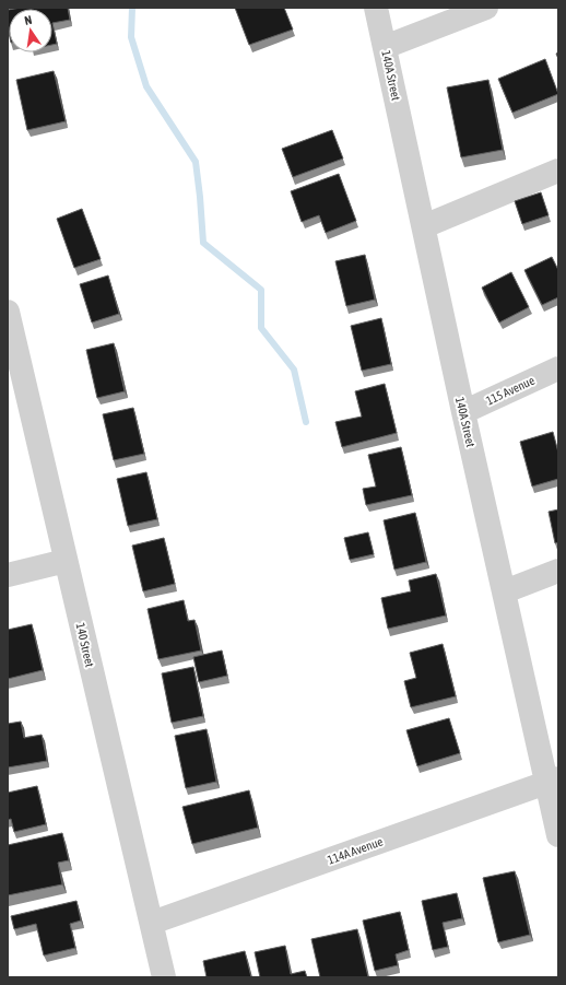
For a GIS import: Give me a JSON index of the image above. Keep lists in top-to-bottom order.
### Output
{
  "streets": {
    "street": [
      "140A Street",
      "115 Avenue",
      "140 Street",
      "114A Avenue"
    ]
  },
  "crossings": [
    ["140A Street", "115 Avenue"],
    ["140A Street", "114A Avenue"],
    ["140 Street", "114A Avenue"]
  ],
  "north": "top"
}
